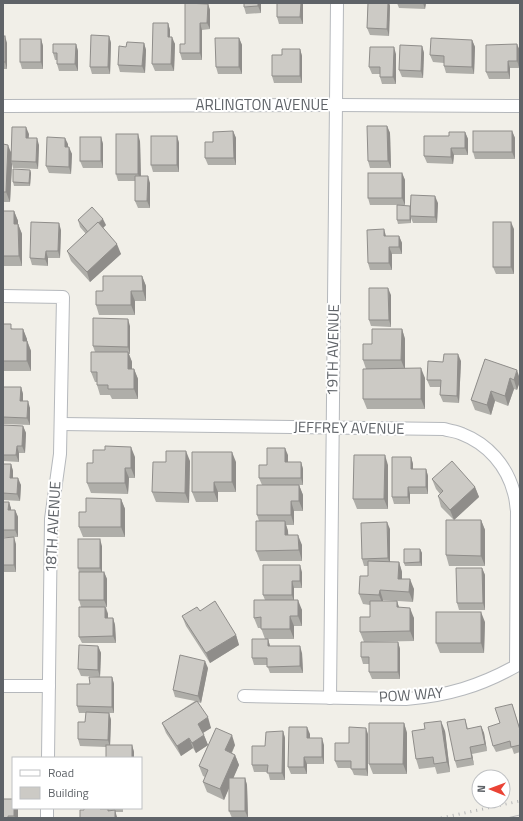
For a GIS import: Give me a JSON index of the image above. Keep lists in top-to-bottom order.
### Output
{
  "streets": {
    "street": [
      "ARLINGTON AVENUE",
      "19TH AVENUE",
      "JEFFREY AVENUE",
      "18TH AVENUE",
      "POW WAY"
    ]
  },
  "crossings": [
    ["ARLINGTON AVENUE", "19TH AVENUE"],
    ["19TH AVENUE", "JEFFREY AVENUE"],
    ["19TH AVENUE", "POW WAY"],
    ["JEFFREY AVENUE", "18TH AVENUE"],
    ["JEFFREY AVENUE", "POW WAY"]
  ],
  "legend": ["Road", "Building"],
  "north": "left"
}
